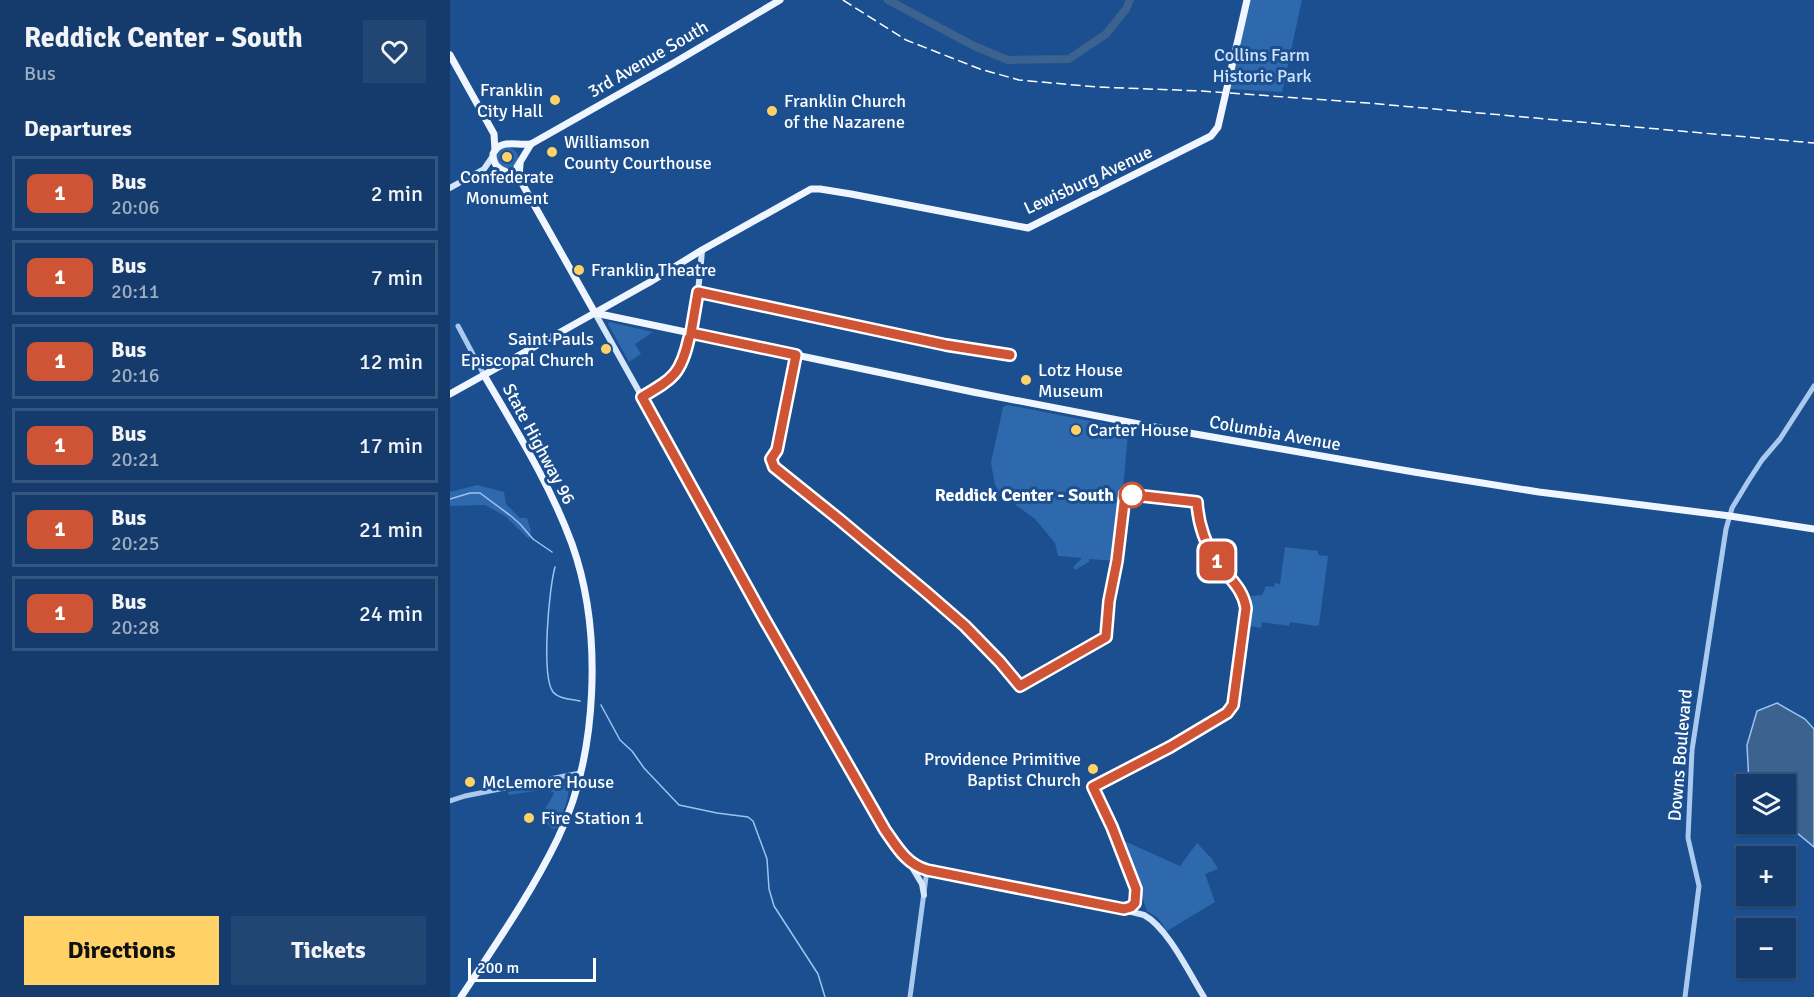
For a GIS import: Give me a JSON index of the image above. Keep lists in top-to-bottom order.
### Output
{
  "streets": {
    "main road": [
      "3rd Avenue South",
      "Lewisburg Avenue",
      "Columbia Avenue",
      "State Highway 96"
    ],
    "street": ["Downs Boulevard"]
  },
  "crossings": [
    ["Columbia Avenue", "Downs Boulevard"]
  ],
  "parks": ["Collins Farm Historic Park"],
  "places": [
    "Franklin City Hall",
    "Franklin Church of the Nazarene",
    "Williamson County Courthouse",
    "Confederate Monument",
    "Franklin Theatre",
    "Saint Pauls Episcopal Church",
    "Lotz House Museum",
    "Carter House",
    "Reddick Center - South",
    "Providence Primitive Baptist Church",
    "McLemore House",
    "Fire Station 1"
  ],
  "lines": ["bus line 1"],
  "scale_bar": "200 m",
  "page": {
    "heading": [
      ["Reddick Center - South", "Bus"],
      "Departures"
    ],
    "on_map": "1",
    "list": [
      {
        "mark": "1",
        "name": "Bus",
        "note": "20:06",
        "value": "2 min"
      },
      {
        "mark": "1",
        "name": "Bus",
        "note": "20:11",
        "value": "7 min"
      },
      {
        "mark": "1",
        "name": "Bus",
        "note": "20:16",
        "value": "12 min"
      },
      {
        "mark": "1",
        "name": "Bus",
        "note": "20:21",
        "value": "17 min"
      },
      {
        "mark": "1",
        "name": "Bus",
        "note": "20:25",
        "value": "21 min"
      },
      {
        "mark": "1",
        "name": "Bus",
        "note": "20:28",
        "value": "24 min"
      }
    ],
    "map_buttons": ["+", "−"],
    "buttons": ["Directions", "Tickets"],
    "scale": "200 m"
  }
}
